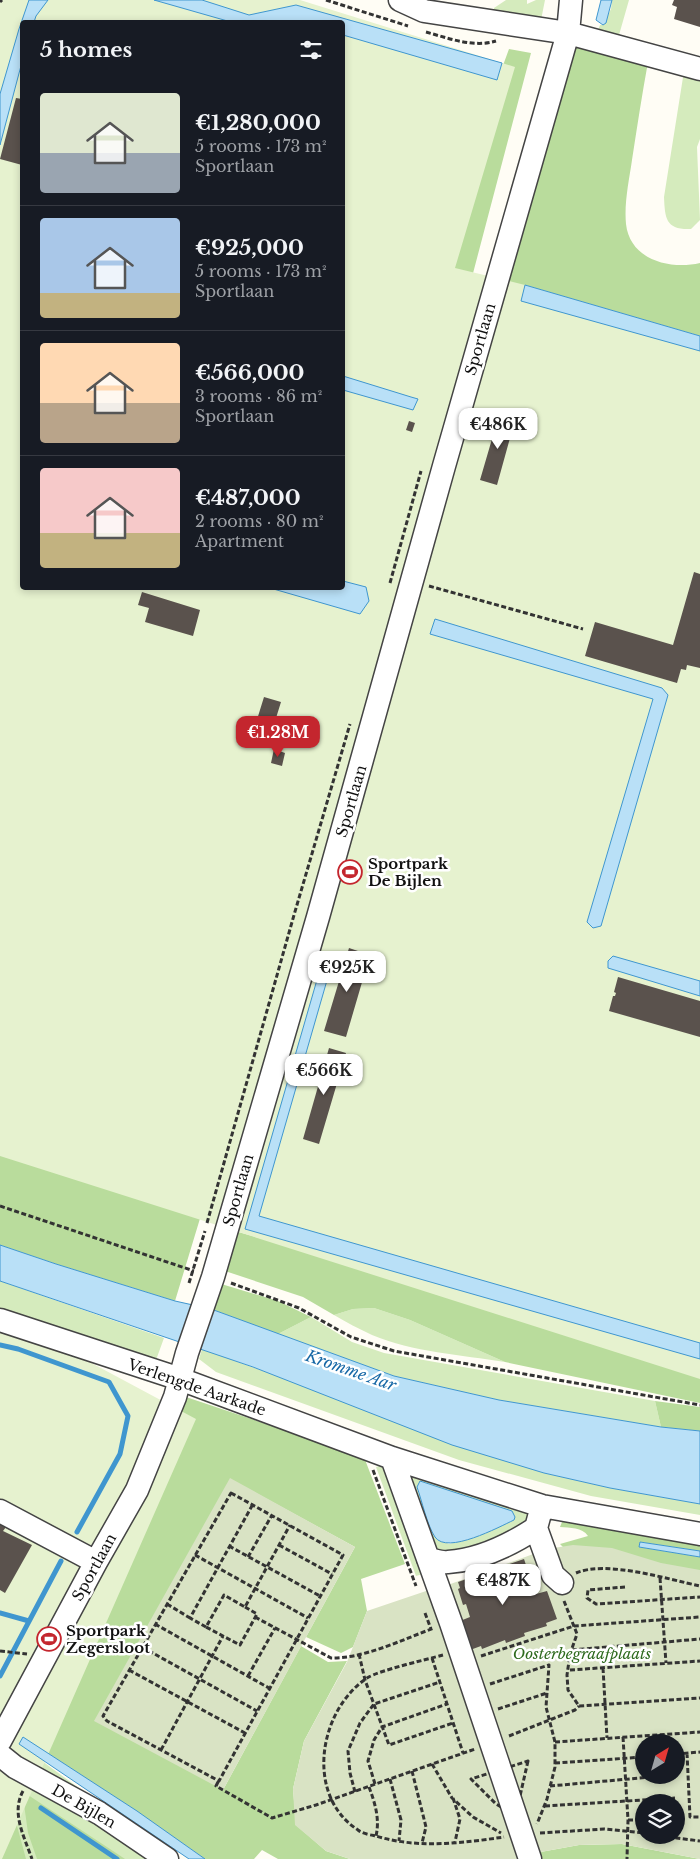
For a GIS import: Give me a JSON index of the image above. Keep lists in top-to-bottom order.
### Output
{
  "streets": {
    "street": ["Sportlaan", "Verlengde Aarkade", "De Bijlen"]
  },
  "crossings": [
    ["Sportlaan", "Verlengde Aarkade"]
  ],
  "water": ["Kromme Aar"],
  "parks": ["Oosterbegraafplaats"],
  "places": {
    "sports": ["Sportpark De Bijlen", "Sportpark Zegersloot"]
  },
  "north": "top right",
  "page": {
    "heading": "5 homes",
    "list": [
      {
        "name": "€1,280,000",
        "note": "5 rooms · 173 m² · Sportlaan"
      },
      {
        "name": "€925,000",
        "note": "5 rooms · 173 m² · Sportlaan"
      },
      {
        "name": "€566,000",
        "note": "3 rooms · 86 m² · Sportlaan"
      },
      {
        "name": "€487,000",
        "note": "2 rooms · 80 m² · Apartment"
      }
    ],
    "price": [
      "€486K",
      "€1.28M",
      "€925K",
      "€566K",
      "€487K"
    ]
  }
}
